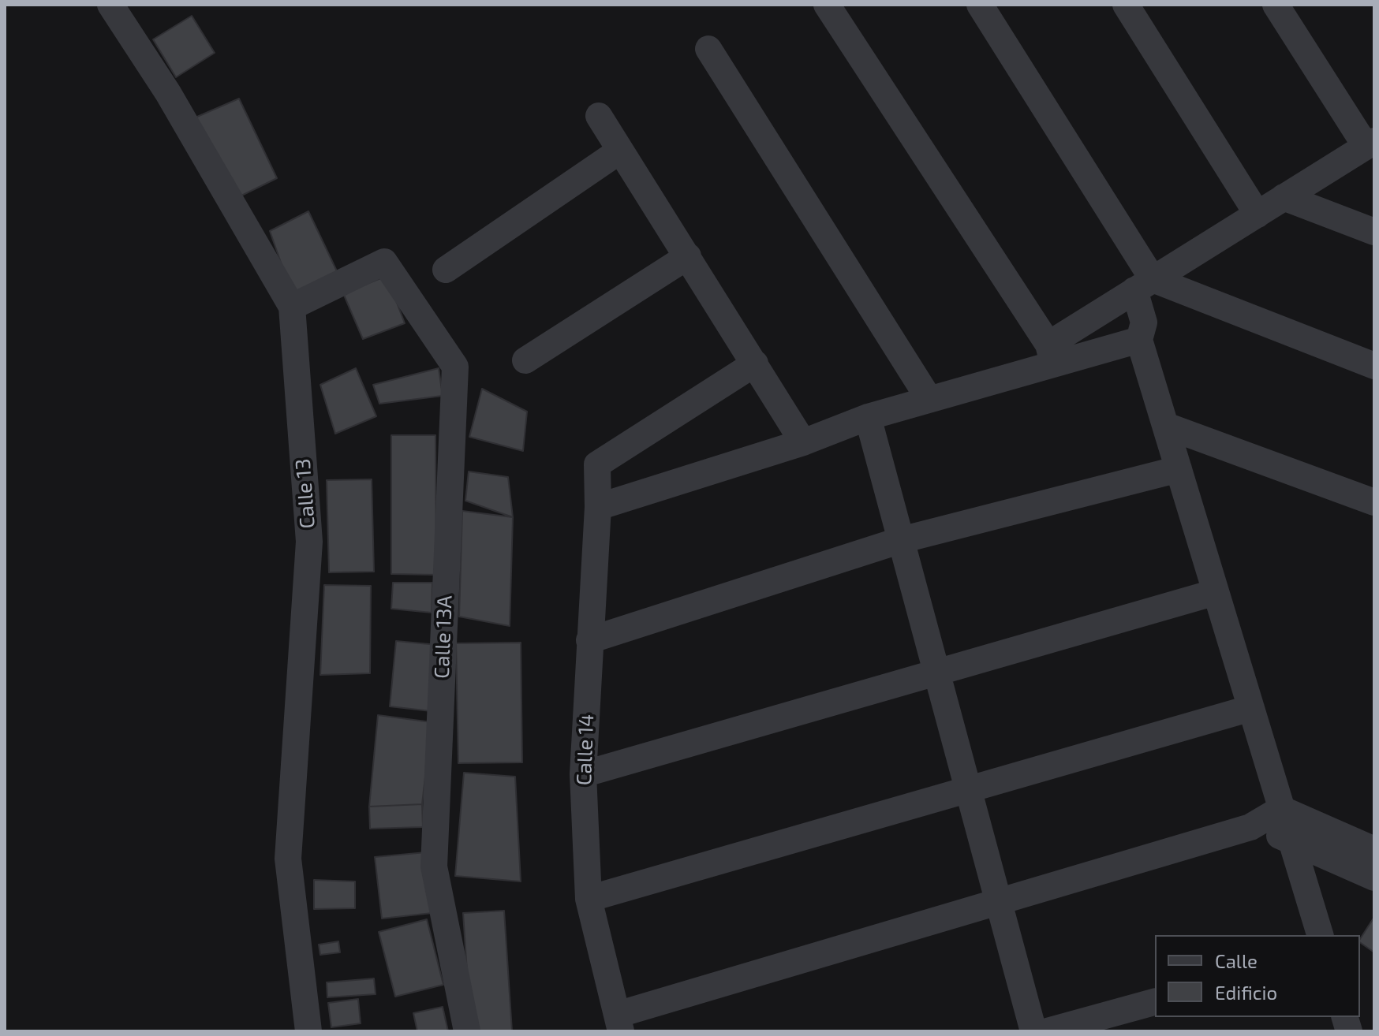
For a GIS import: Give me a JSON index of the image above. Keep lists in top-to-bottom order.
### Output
{
  "streets": {
    "street": ["Calle 13", "Calle 13A", "Calle 14"]
  },
  "crossings": [
    ["Calle 13", "Calle 13A"]
  ],
  "legend": ["Calle", "Edificio"]
}
